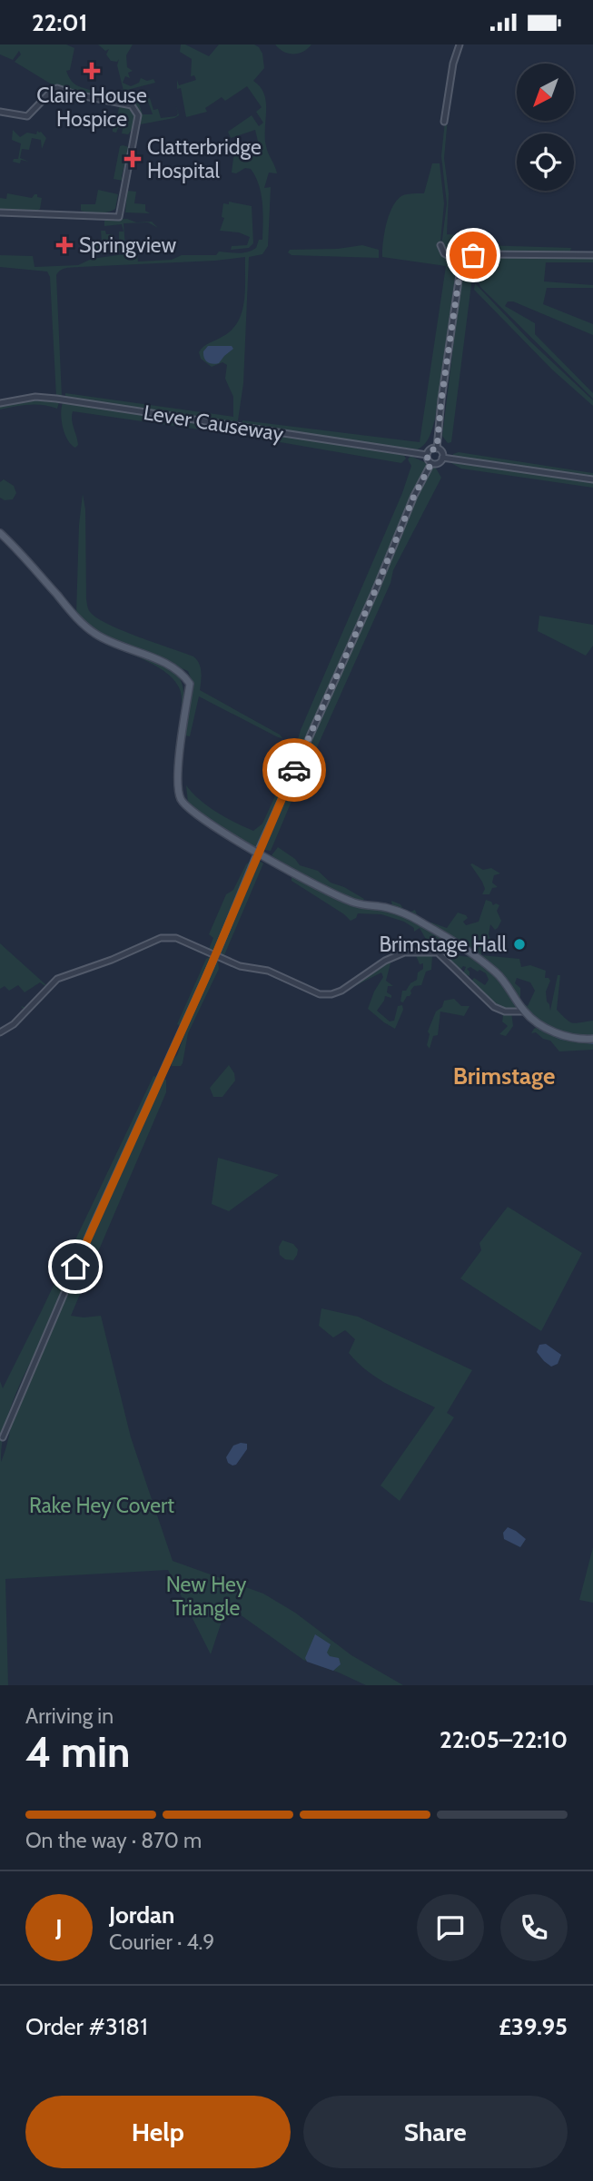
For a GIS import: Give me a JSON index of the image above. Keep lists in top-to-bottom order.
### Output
{
  "streets": {
    "street": ["Lever Causeway"]
  },
  "districts": ["Brimstage"],
  "parks": ["Rake Hey Covert", "New Hey Triangle"],
  "places": {
    "health": ["Claire House Hospice", "Clatterbridge Hospital", "Springview"],
    "other": ["Brimstage Hall"]
  },
  "north": "bottom left",
  "page": {
    "status": "22:01",
    "heading": ["4 min", "Arriving in", "22:05–22:10"],
    "panel": [
      "Jordan",
      "Courier · 4.9",
      "Order #3181",
      "£39.95"
    ],
    "bar": "On the way · 870 m",
    "round": "J",
    "buttons": ["Help", "Share"]
  }
}
